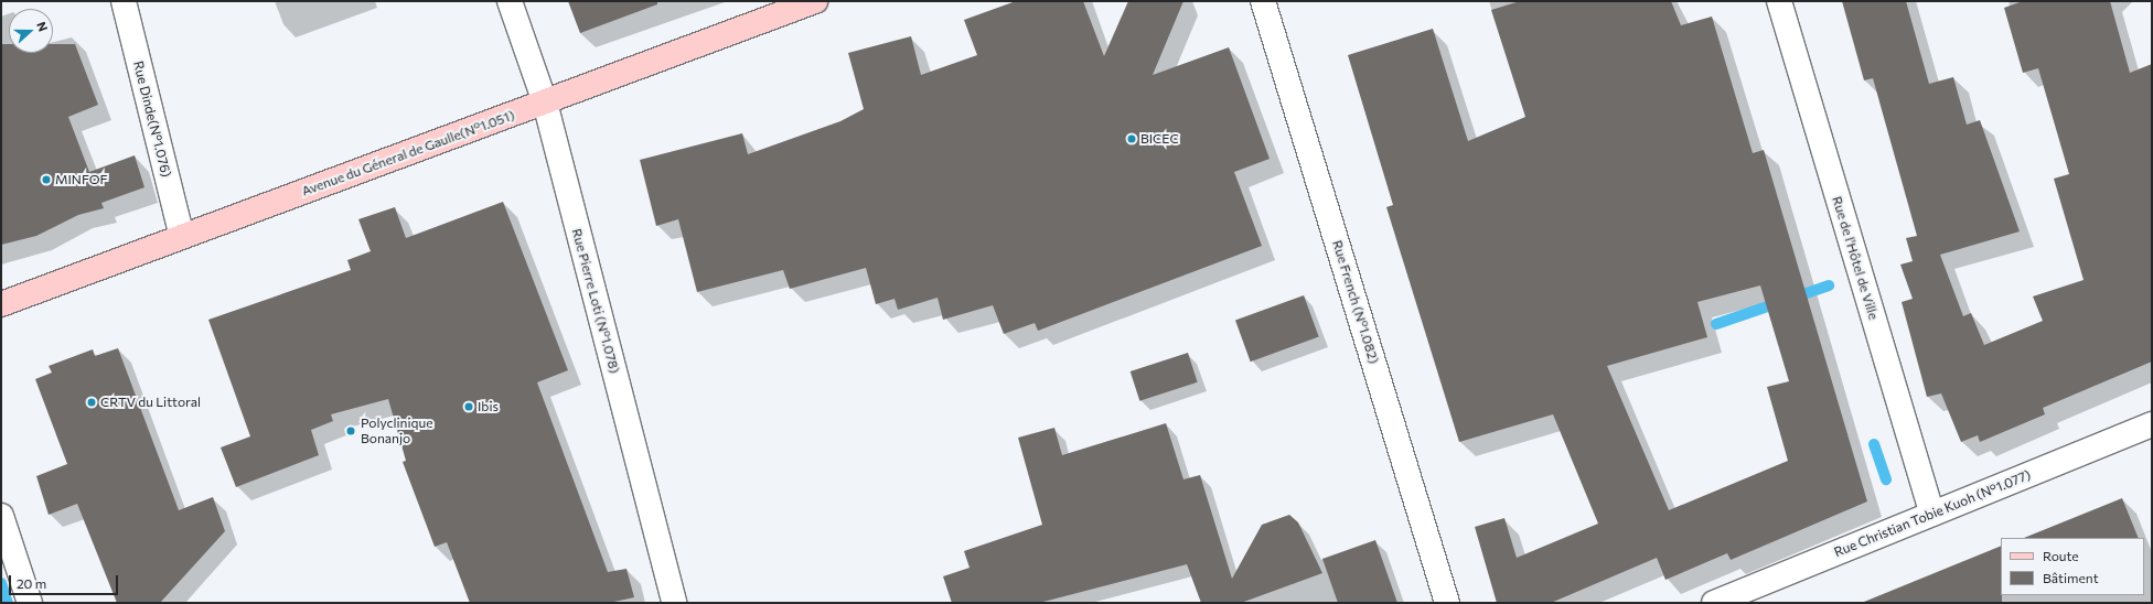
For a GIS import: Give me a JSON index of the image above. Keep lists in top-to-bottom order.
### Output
{
  "streets": {
    "main road": ["Avenue du Géneral de Gaulle(N°1.051)"],
    "street": [
      "Rue Dinde(N°1.076)",
      "Rue de l'Hôtel de Ville",
      "Rue Pierre Loti (N°1.078)",
      "Rue French (N°1.082)",
      "Rue Christian Tobie Kuoh (N°1.077)"
    ]
  },
  "crossings": [
    ["Rue Dinde(N°1.076)", "Avenue du Géneral de Gaulle(N°1.051)"],
    ["Avenue du Géneral de Gaulle(N°1.051)", "Rue Pierre Loti (N°1.078)"],
    ["Rue de l'Hôtel de Ville", "Rue Christian Tobie Kuoh (N°1.077)"]
  ],
  "places": [
    "BICEC",
    "MINFOF",
    "CRTV du Littoral",
    "Ibis",
    "Polyclinique Bonanjo"
  ],
  "legend": ["Route", "Bâtiment"],
  "scale_bar": "20 m",
  "north": "right"
}
